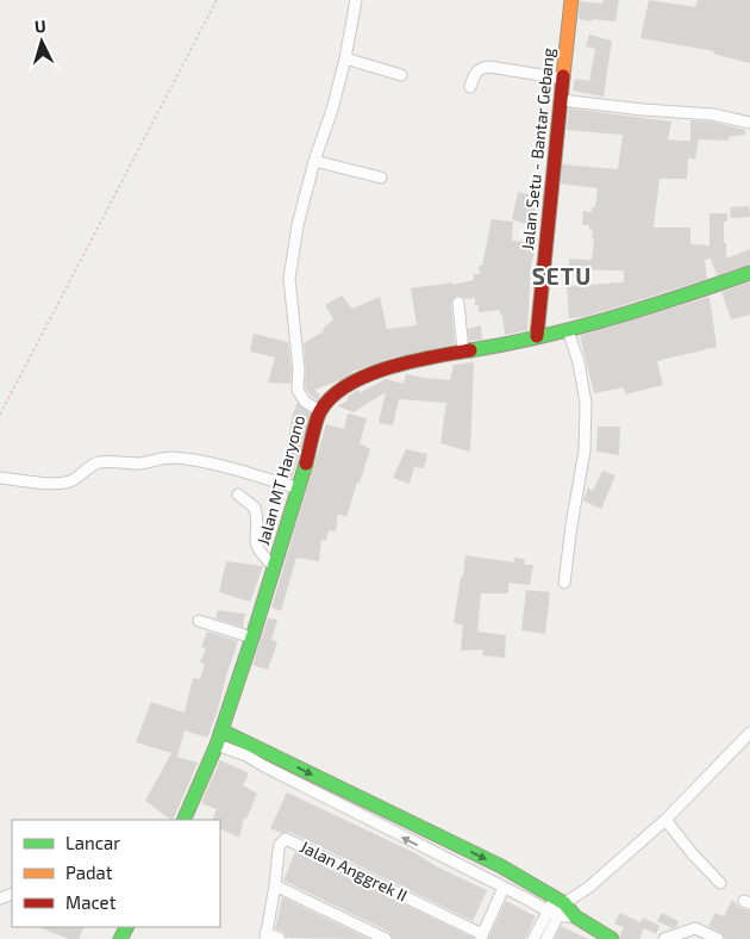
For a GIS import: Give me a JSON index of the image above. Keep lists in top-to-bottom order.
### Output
{
  "streets": {
    "main road": ["Jalan Setu - Bantar Gebang", "Jalan MT Haryono"],
    "street": ["Jalan Anggrek II"]
  },
  "crossings": [
    ["Jalan Setu - Bantar Gebang", "Jalan MT Haryono"]
  ],
  "districts": ["SETU"],
  "legend": ["Lancar", "Padat", "Macet"],
  "north": "top"
}
